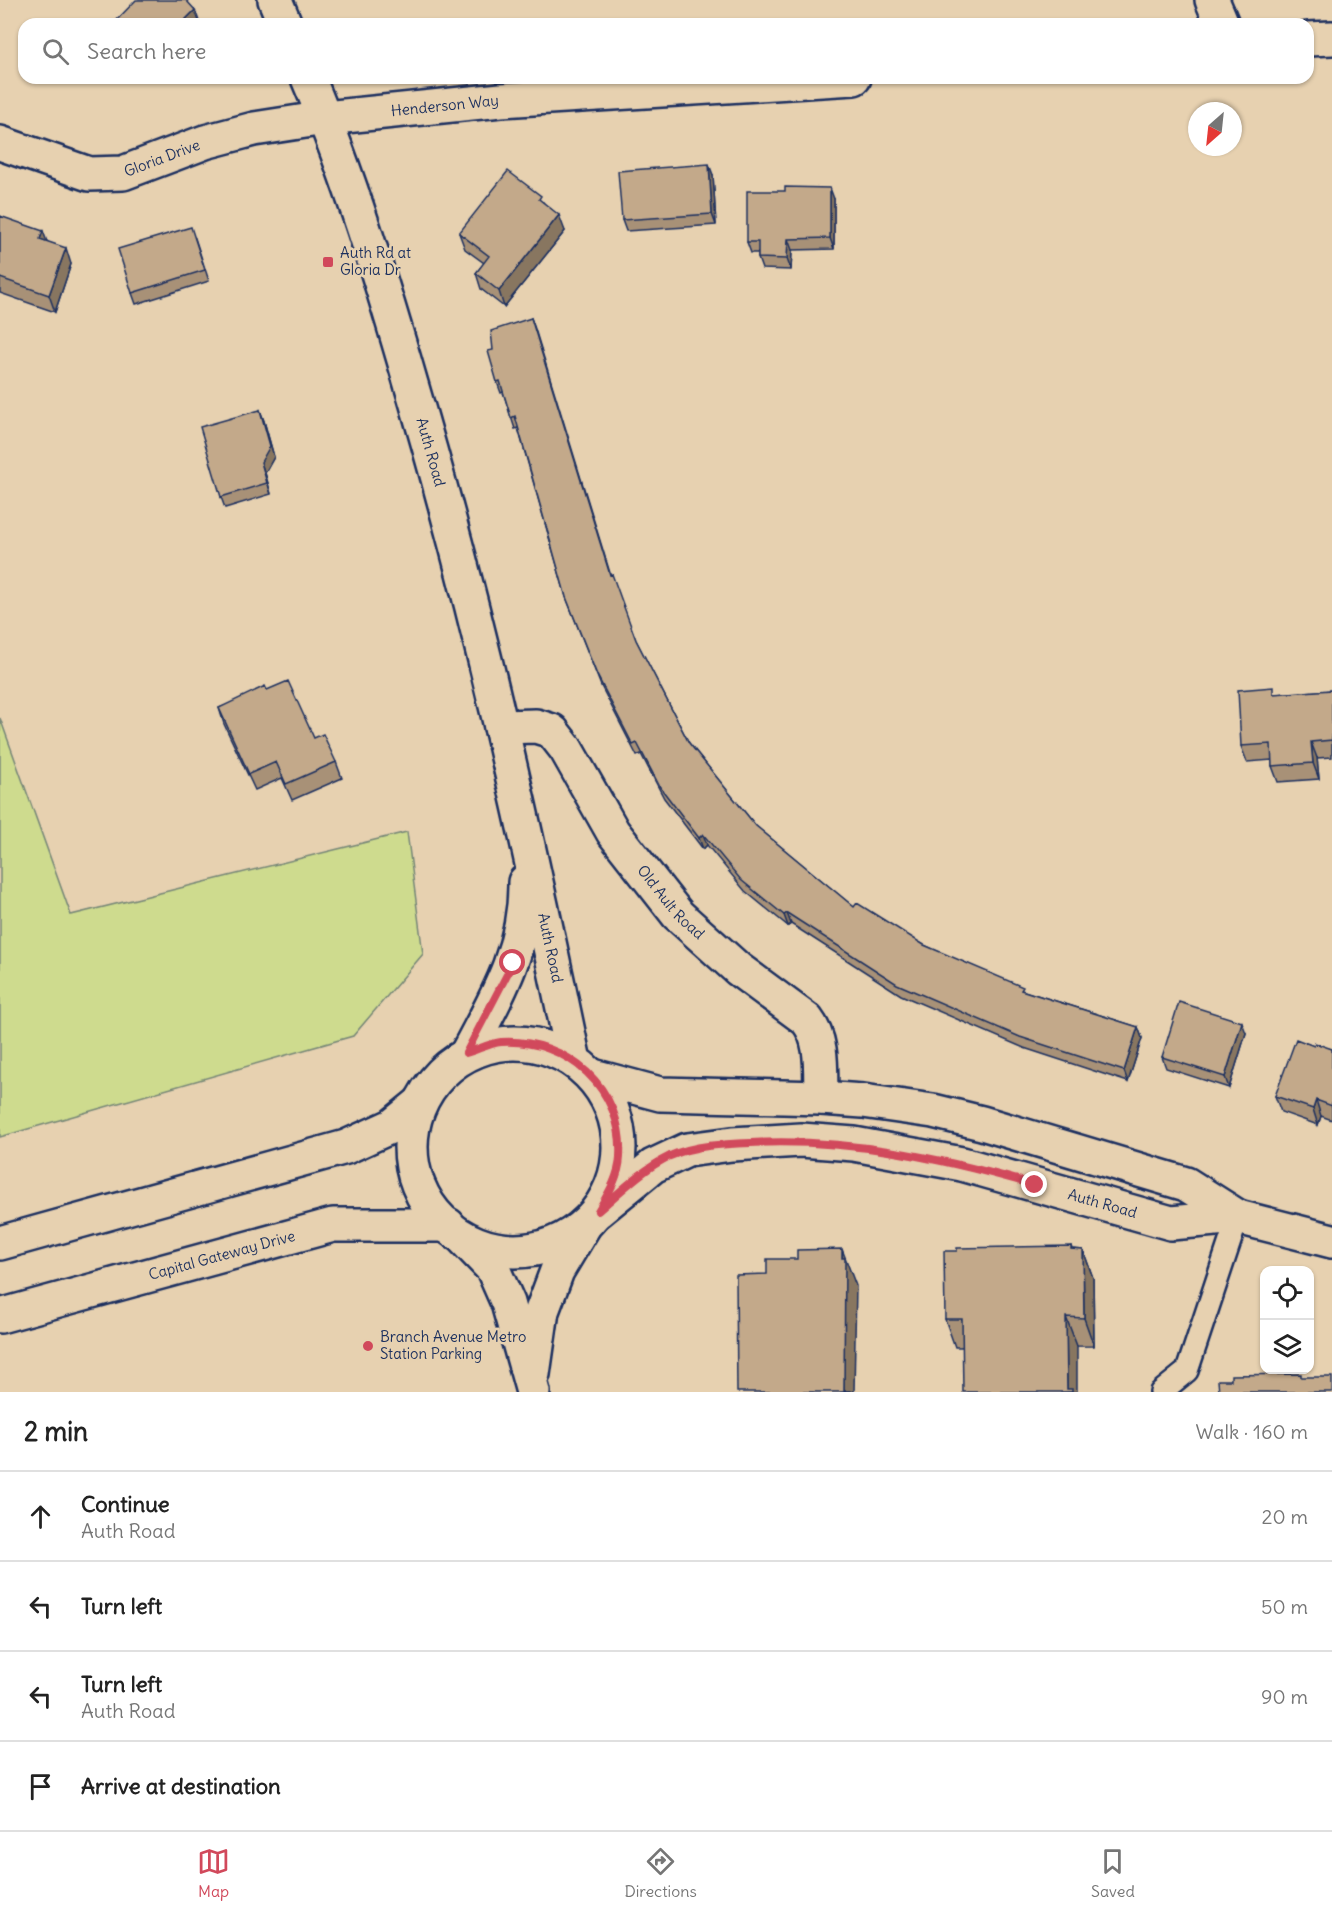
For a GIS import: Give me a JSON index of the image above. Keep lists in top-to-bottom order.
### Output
{
  "streets": {
    "main road": [
      "Henderson Way",
      "Gloria Drive",
      "Auth Road",
      "Old Ault Road",
      "Capital Gateway Drive"
    ]
  },
  "crossings": [
    ["Henderson Way", "Gloria Drive"],
    ["Henderson Way", "Auth Road"],
    ["Gloria Drive", "Auth Road"],
    ["Auth Road", "Old Ault Road"],
    ["Auth Road", "Capital Gateway Drive"]
  ],
  "places": {
    "transit": ["Auth Rd at Gloria Dr"],
    "other": ["Branch Avenue Metro Station Parking"]
  },
  "north": "bottom left",
  "page": {
    "search": "Search here",
    "heading": ["2 min", "Walk · 160 m"],
    "list": [
      ["Continue", "Auth Road", "20 m"],
      ["Turn left", "50 m"],
      ["Turn left", "Auth Road", "90 m"],
      "Arrive at destination"
    ],
    "nav": ["Map", "Directions", "Saved"]
  }
}
